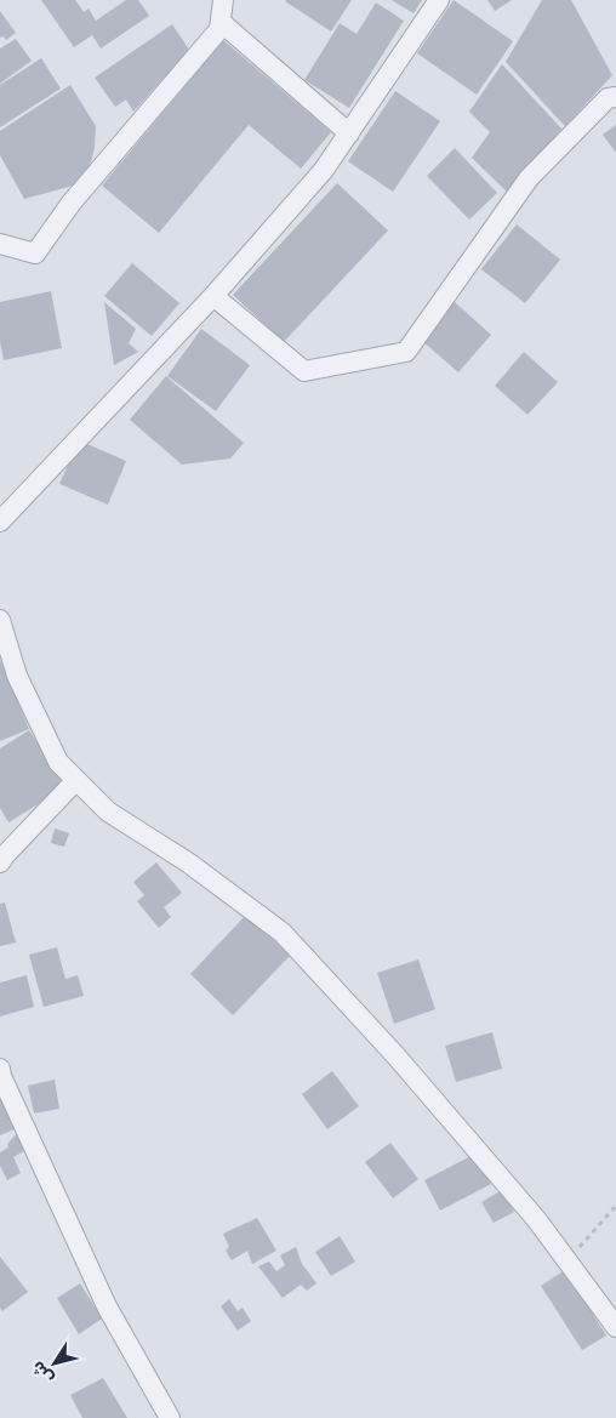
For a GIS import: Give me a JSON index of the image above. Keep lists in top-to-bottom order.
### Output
{
  "north": "bottom left"
}
